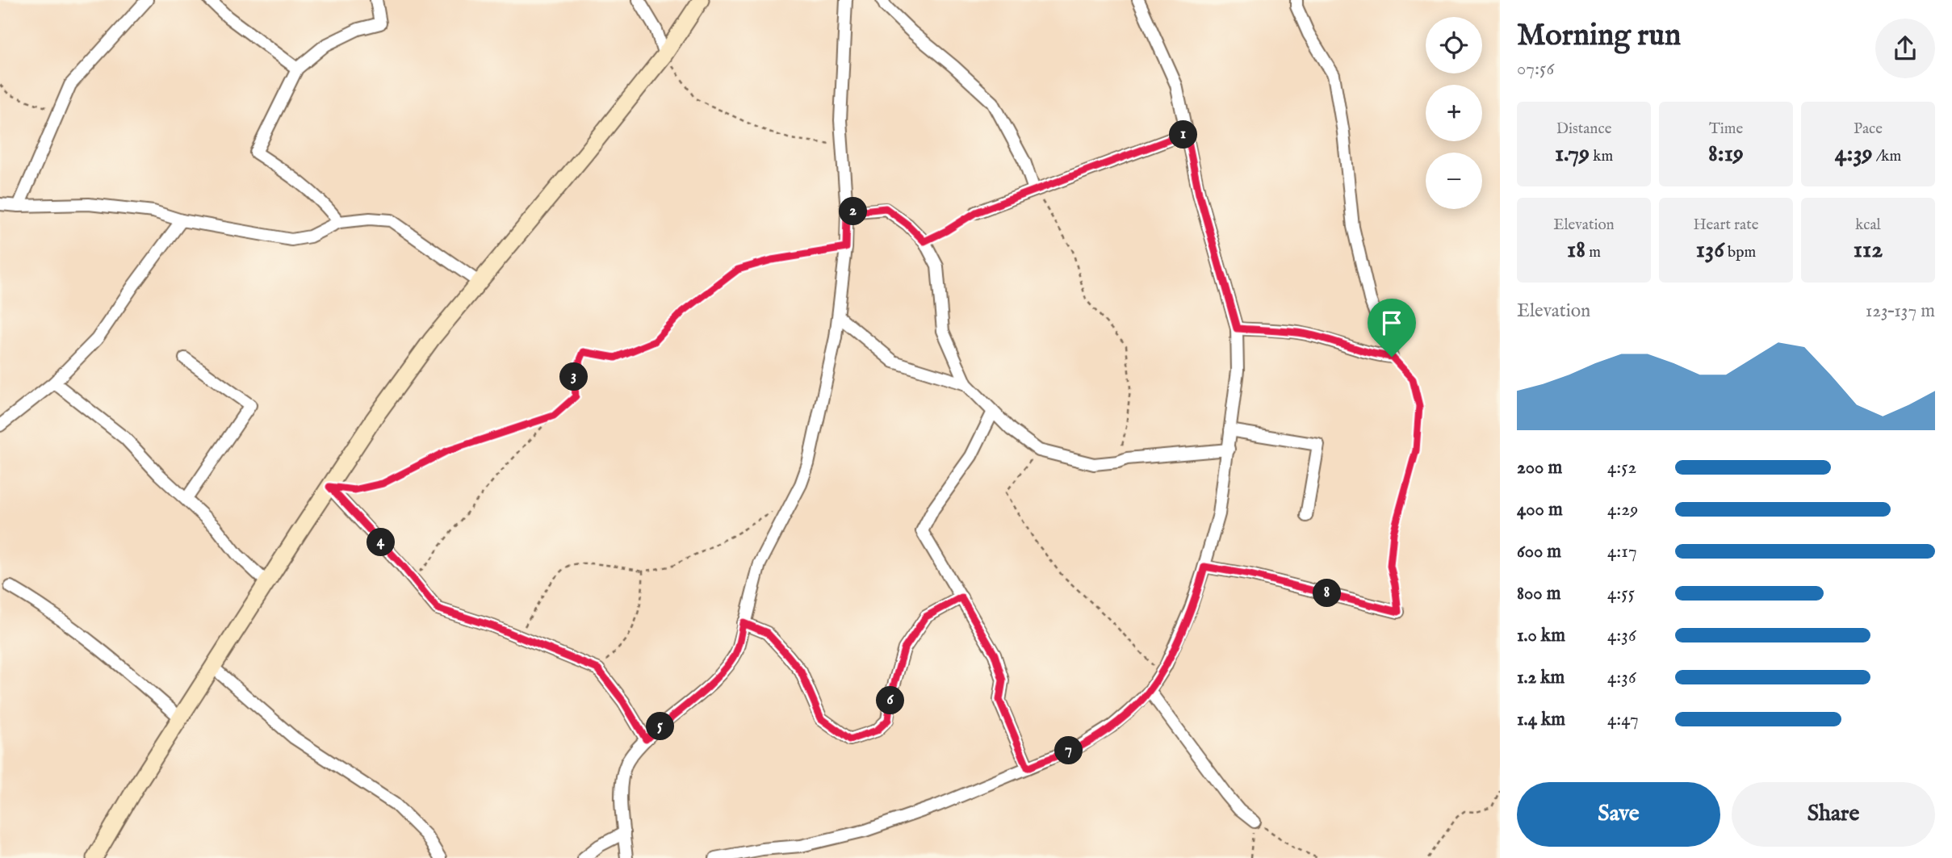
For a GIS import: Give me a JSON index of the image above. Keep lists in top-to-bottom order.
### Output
{
  "page": {
    "heading": ["Morning run", "07:56"],
    "map_buttons": ["+", "−"],
    "stats": [
      ["Distance", "1.79 km"],
      ["Time", "8:19"],
      ["Pace", "4:39 /km"],
      ["Elevation", "18 m"],
      ["Heart rate", "136 bpm"],
      ["kcal", "112"]
    ],
    "pins": [
      "1",
      "2",
      "3",
      "4",
      "8",
      "6",
      "5",
      "7"
    ],
    "chart": ["Elevation", "123–137 m"],
    "list": [
      {
        "name": "200 m",
        "note": "4:52"
      },
      {
        "name": "400 m",
        "note": "4:29"
      },
      {
        "name": "600 m",
        "note": "4:17"
      },
      {
        "name": "800 m",
        "note": "4:55"
      },
      {
        "name": "1.0 km",
        "note": "4:36"
      },
      {
        "name": "1.2 km",
        "note": "4:36"
      },
      {
        "name": "1.4 km",
        "note": "4:47"
      }
    ],
    "buttons": ["Save", "Share"]
  }
}
